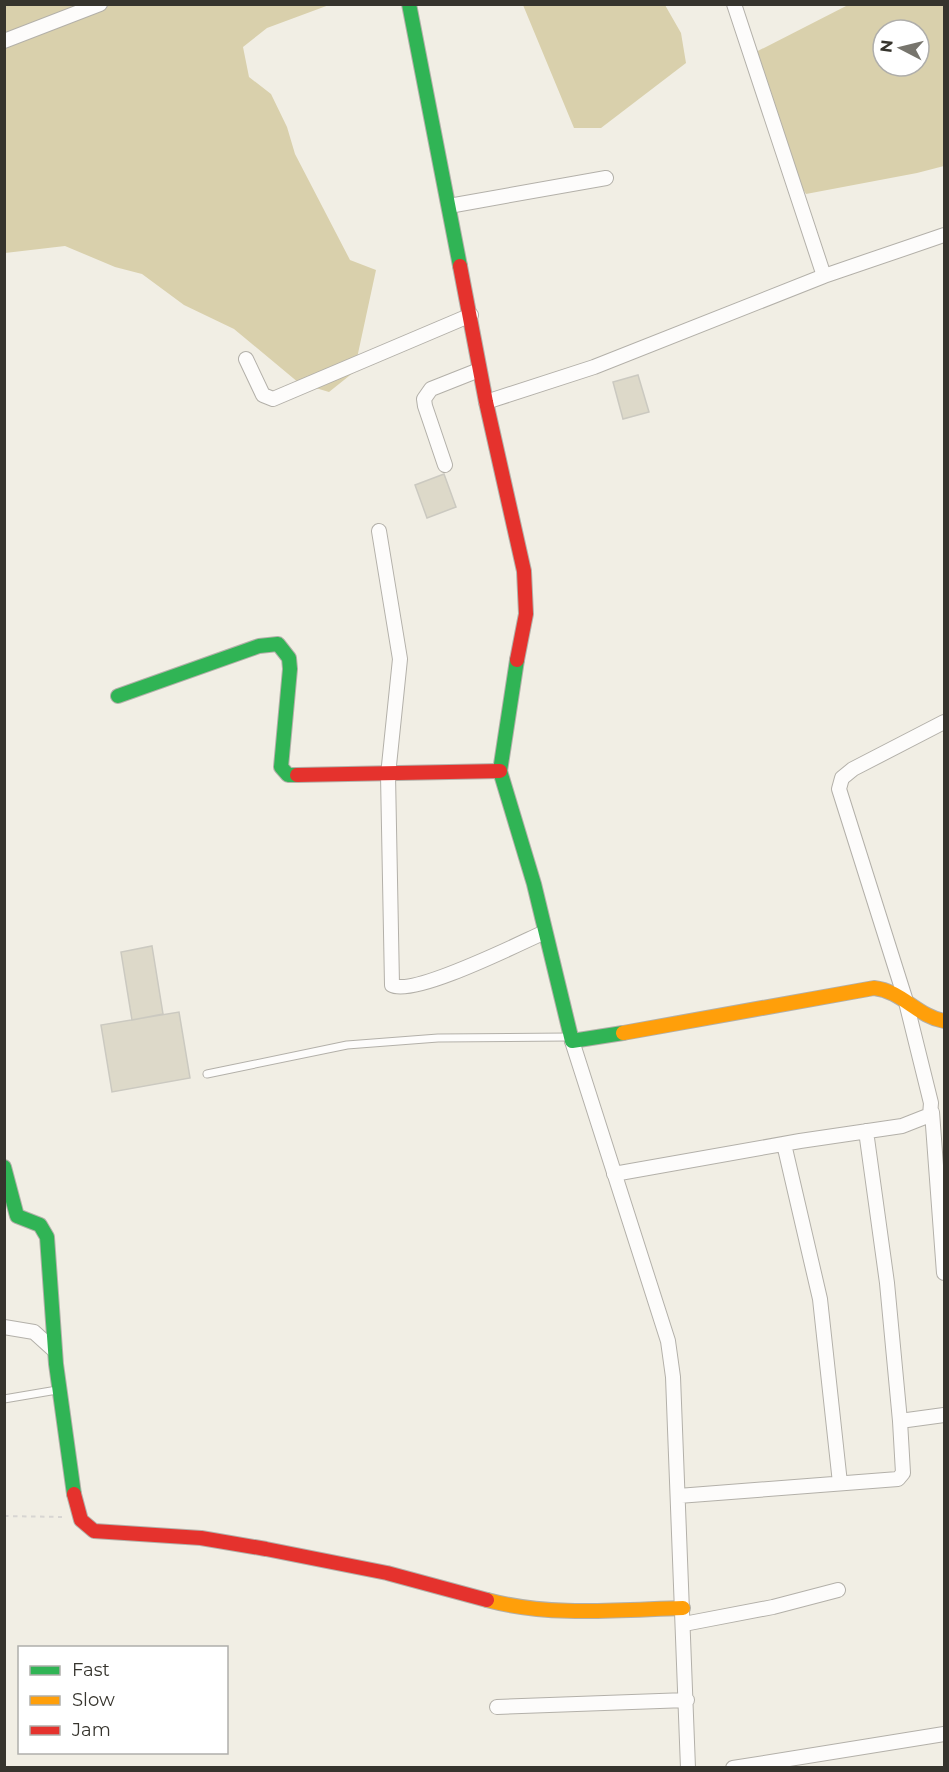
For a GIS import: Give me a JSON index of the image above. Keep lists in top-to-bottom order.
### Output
{
  "legend": ["Fast", "Slow", "Jam"],
  "north": "left"
}
